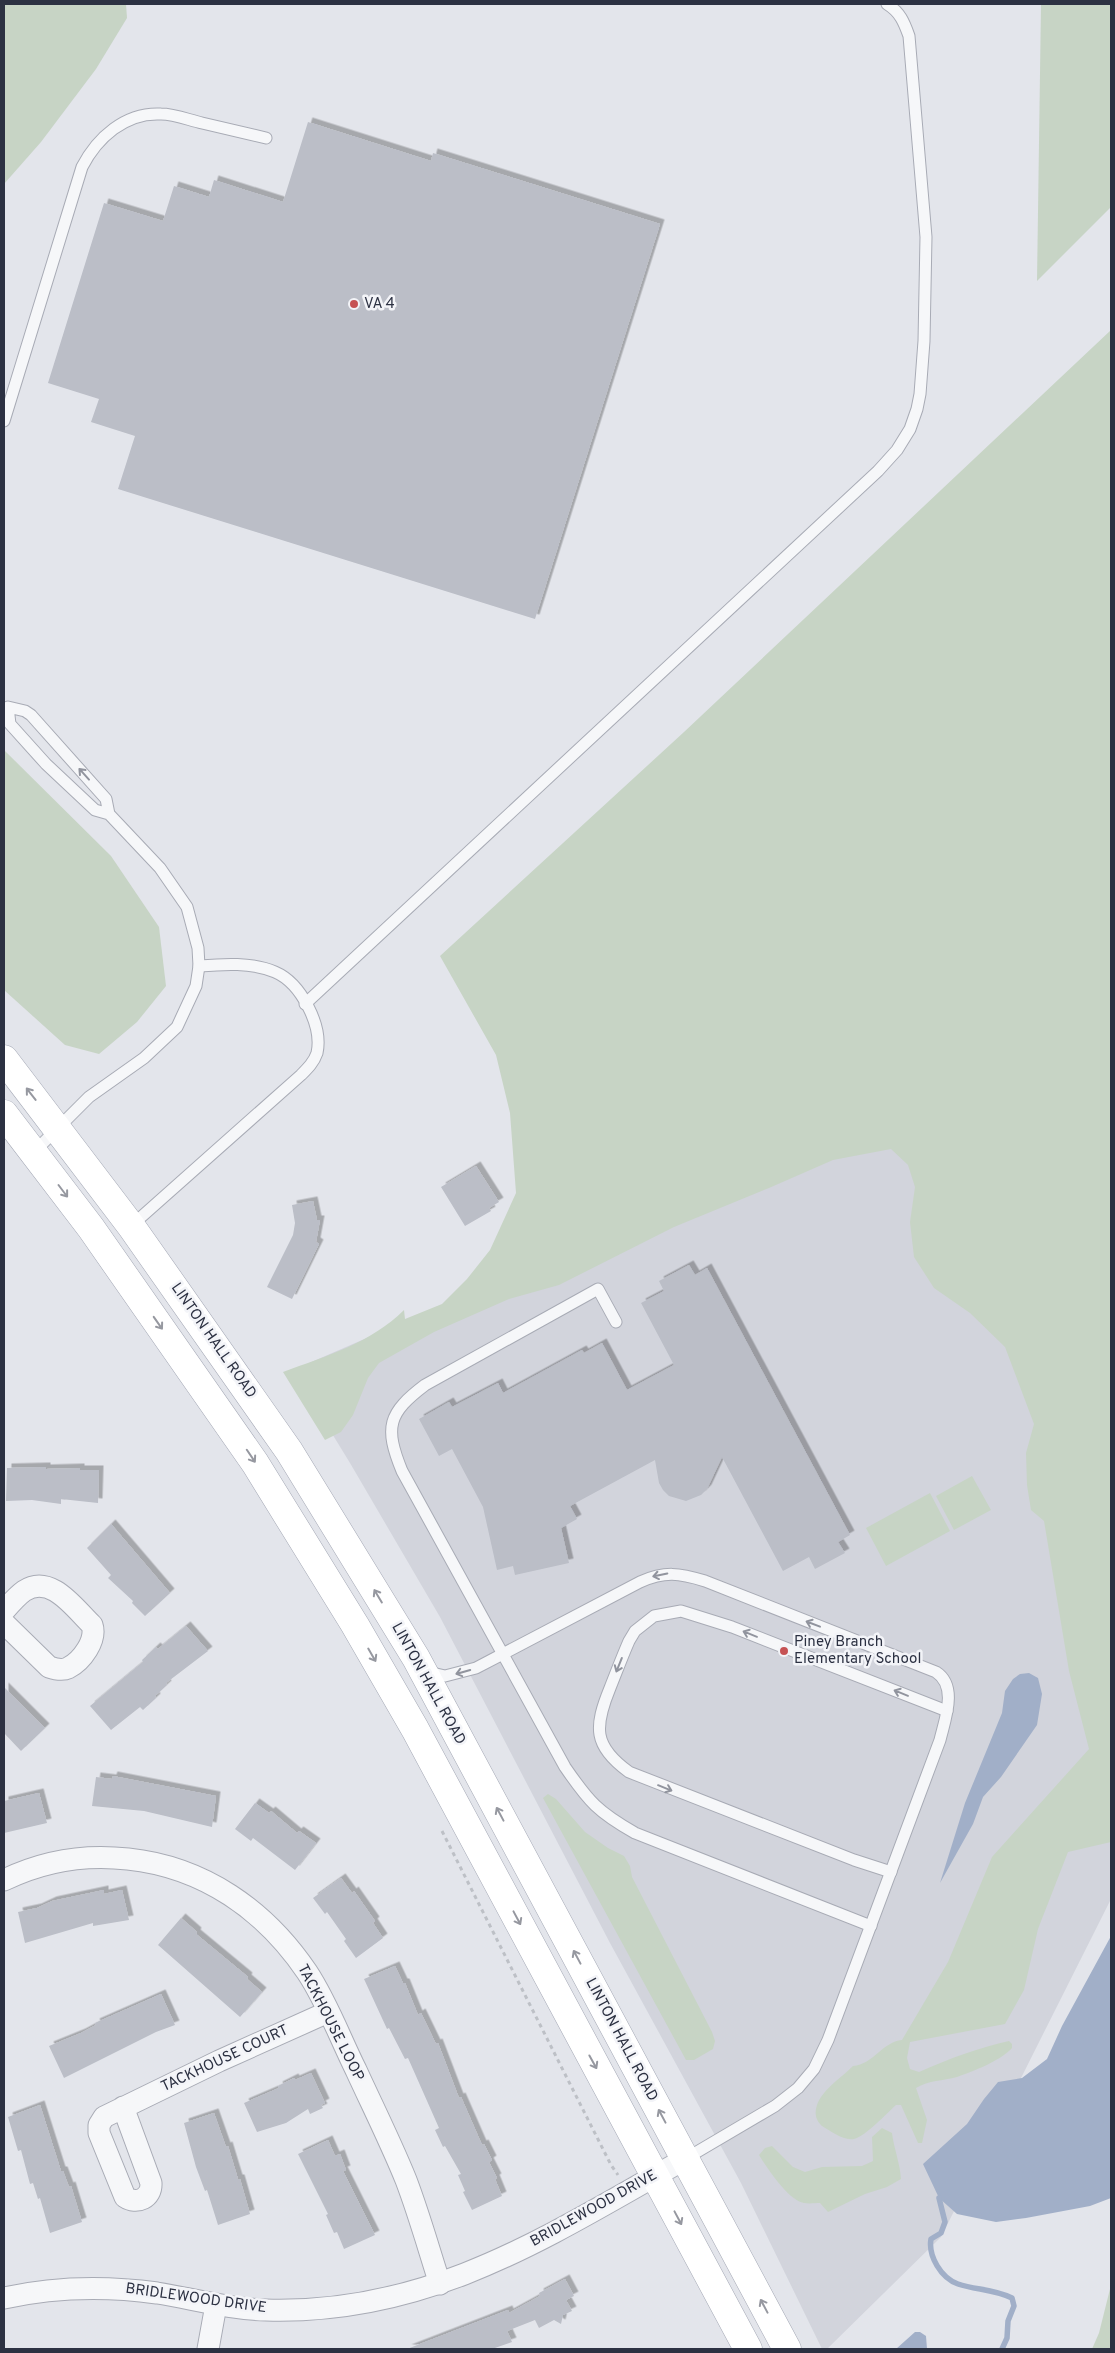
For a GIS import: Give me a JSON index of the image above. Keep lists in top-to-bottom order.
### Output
{
  "streets": {
    "main road": ["LINTON HALL ROAD"],
    "street": ["TACKHOUSE LOOP", "TACKHOUSE COURT", "BRIDLEWOOD DRIVE"]
  },
  "crossings": [
    ["LINTON HALL ROAD", "BRIDLEWOOD DRIVE"],
    ["TACKHOUSE LOOP", "TACKHOUSE COURT"],
    ["TACKHOUSE LOOP", "BRIDLEWOOD DRIVE"]
  ],
  "places": ["VA 4", "Piney Branch Elementary School"]
}
